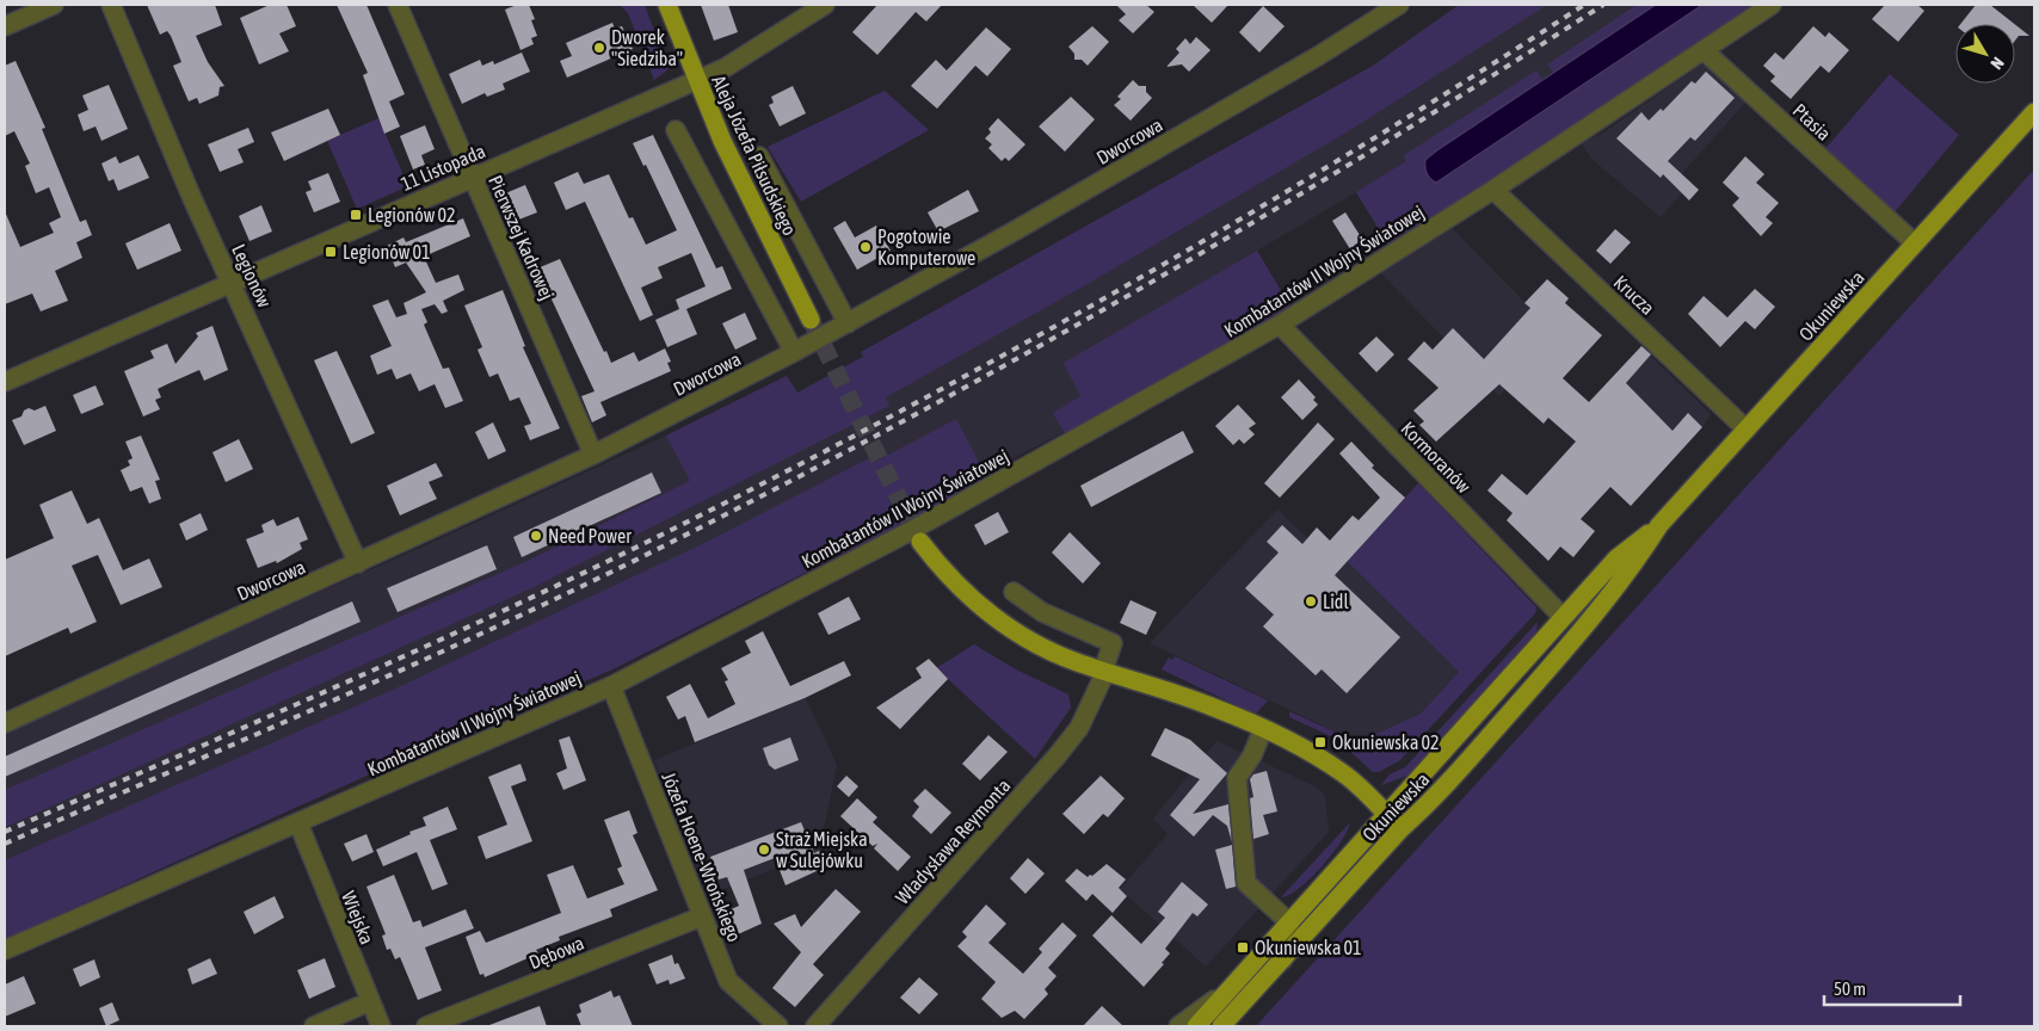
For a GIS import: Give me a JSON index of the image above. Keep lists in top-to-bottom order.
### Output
{
  "streets": {
    "main road": ["Aleja Józefa Piłsudskiego", "Okuniewska"],
    "street": [
      "Ptasia",
      "Dworcowa",
      "11 Listopada",
      "Pierwszej Kadrowej",
      "Kombatantów II Wojny Światowej",
      "Legionów",
      "Krucza",
      "Kormoranów",
      "Władysława Reymonta",
      "Józefa Hoene-Wrońskiego",
      "Wiejska",
      "Dębowa"
    ]
  },
  "crossings": [
    ["Ptasia", "Kombatantów II Wojny Światowej"],
    ["Ptasia", "Okuniewska"],
    ["Dworcowa", "Aleja Józefa Piłsudskiego"],
    ["Dworcowa", "Pierwszej Kadrowej"],
    ["Dworcowa", "Legionów"],
    ["Aleja Józefa Piłsudskiego", "11 Listopada"],
    ["11 Listopada", "Pierwszej Kadrowej"],
    ["11 Listopada", "Legionów"],
    ["Kombatantów II Wojny Światowej", "Krucza"],
    ["Kombatantów II Wojny Światowej", "Kormoranów"],
    ["Kombatantów II Wojny Światowej", "Józefa Hoene-Wrońskiego"],
    ["Kombatantów II Wojny Światowej", "Wiejska"],
    ["Krucza", "Okuniewska"],
    ["Okuniewska", "Kormoranów"],
    ["Józefa Hoene-Wrońskiego", "Dębowa"]
  ],
  "places": {
    "other": [
      "Dworek \"Siedziba\"",
      "Pogotowie Komputerowe",
      "Need Power",
      "Lidl",
      "Straż Miejska w Sulejówku"
    ],
    "transit": [
      "Legionów 02",
      "Legionów 01",
      "Okuniewska 02",
      "Okuniewska 01"
    ]
  },
  "scale_bar": "50 m",
  "north": "bottom right"
}
